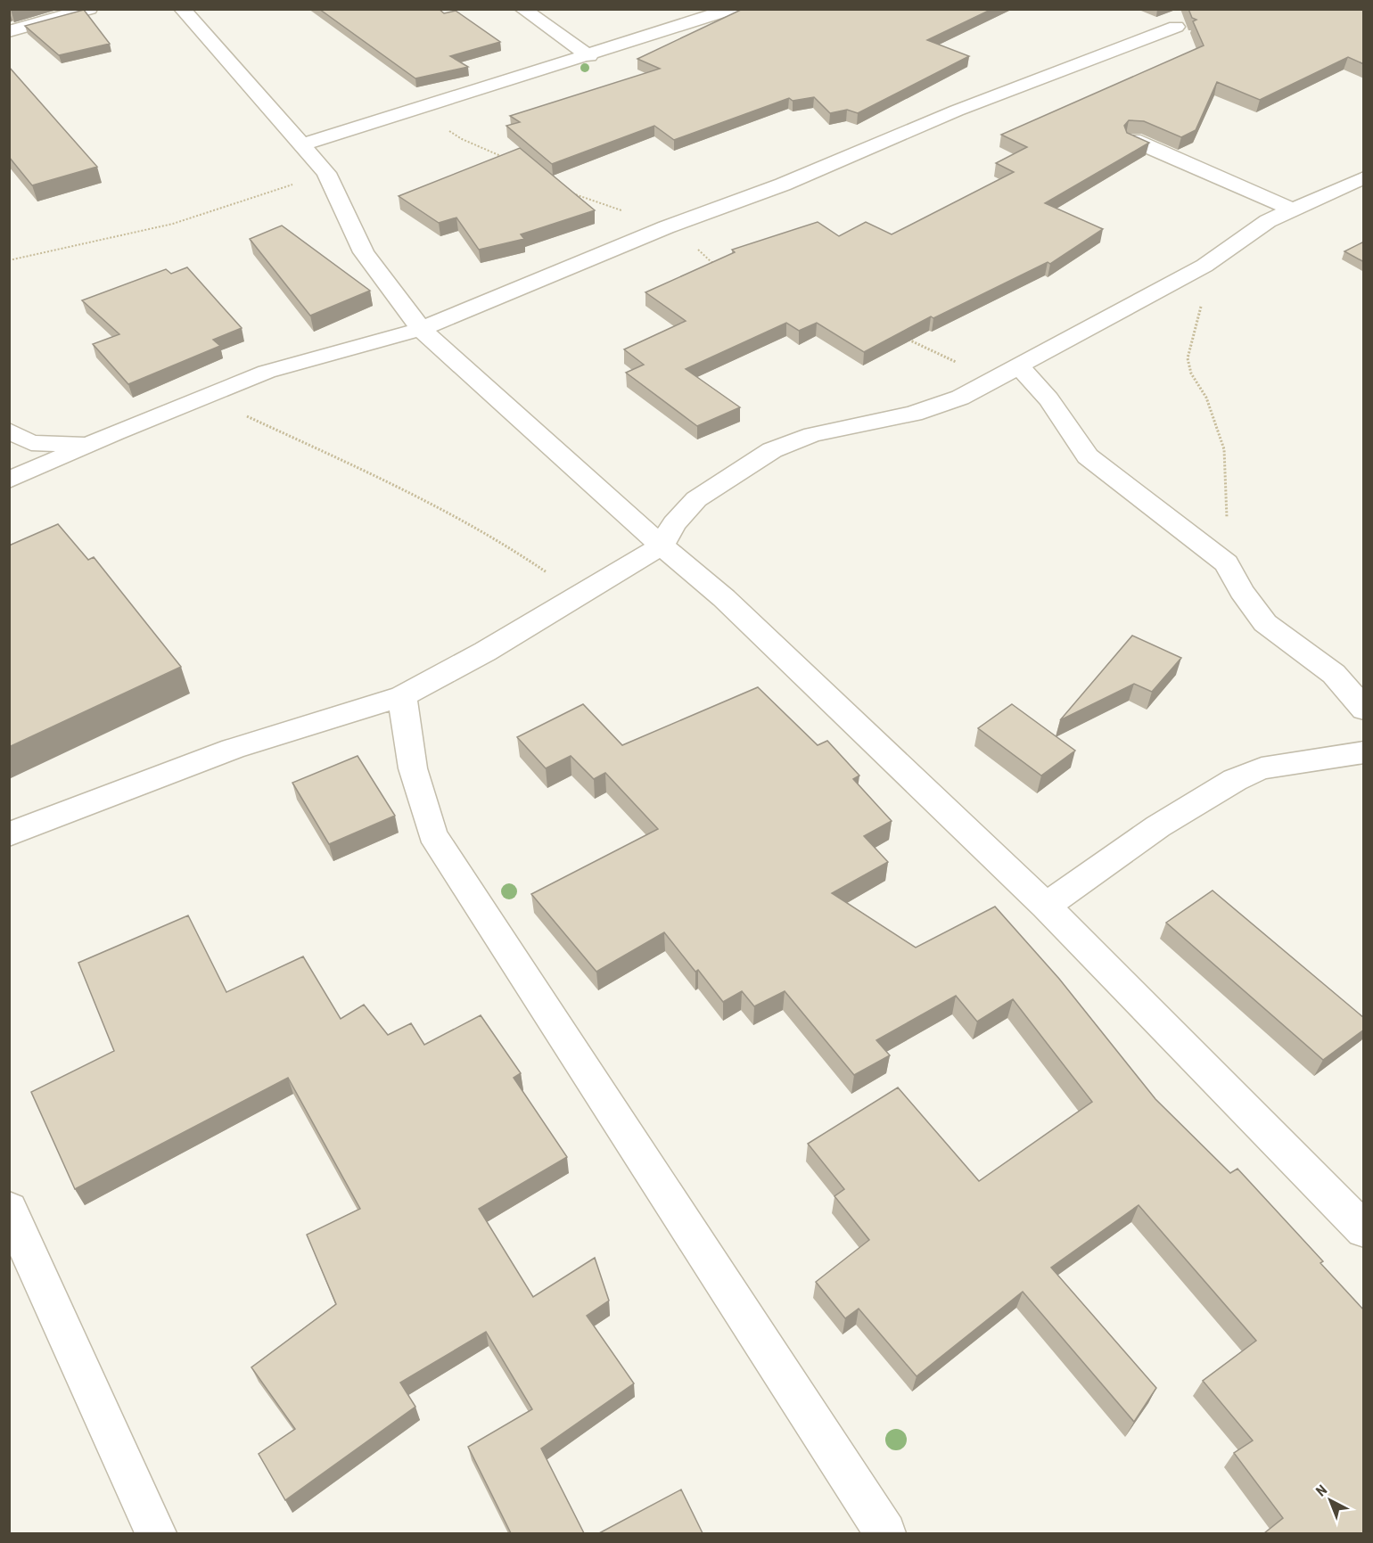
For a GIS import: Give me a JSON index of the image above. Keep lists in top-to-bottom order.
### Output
{
  "north": "top left"
}
